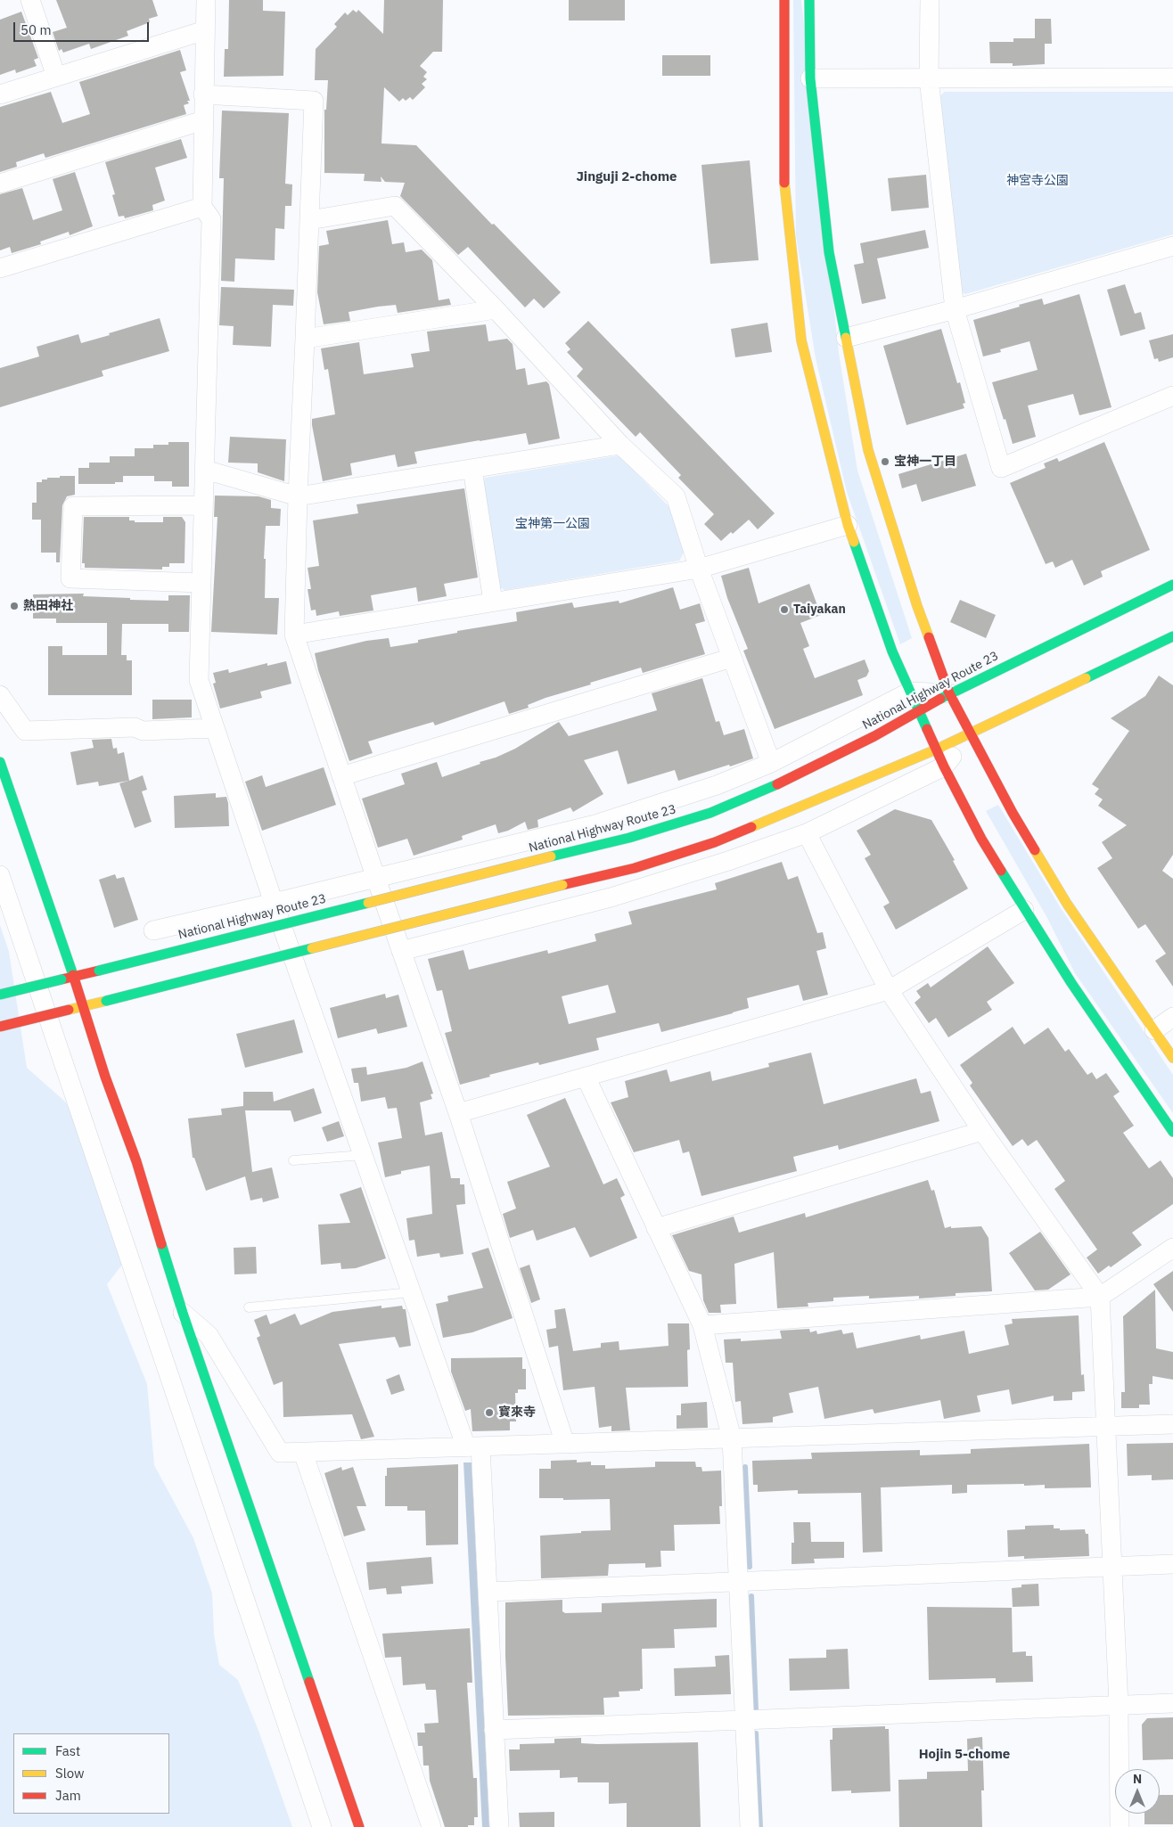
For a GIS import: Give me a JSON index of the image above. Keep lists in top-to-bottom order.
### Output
{
  "streets": {
    "main road": ["National Highway Route 23"]
  },
  "districts": ["Jinguji 2-chome", "Hojin 5-chome"],
  "parks": ["神宮寺公園", "宝神第一公園"],
  "places": [
    "宝神一丁目",
    "熱田神社",
    "Taiyakan",
    "寳來寺"
  ],
  "legend": ["Fast", "Slow", "Jam"],
  "scale_bar": "50 m",
  "north": "top"
}
